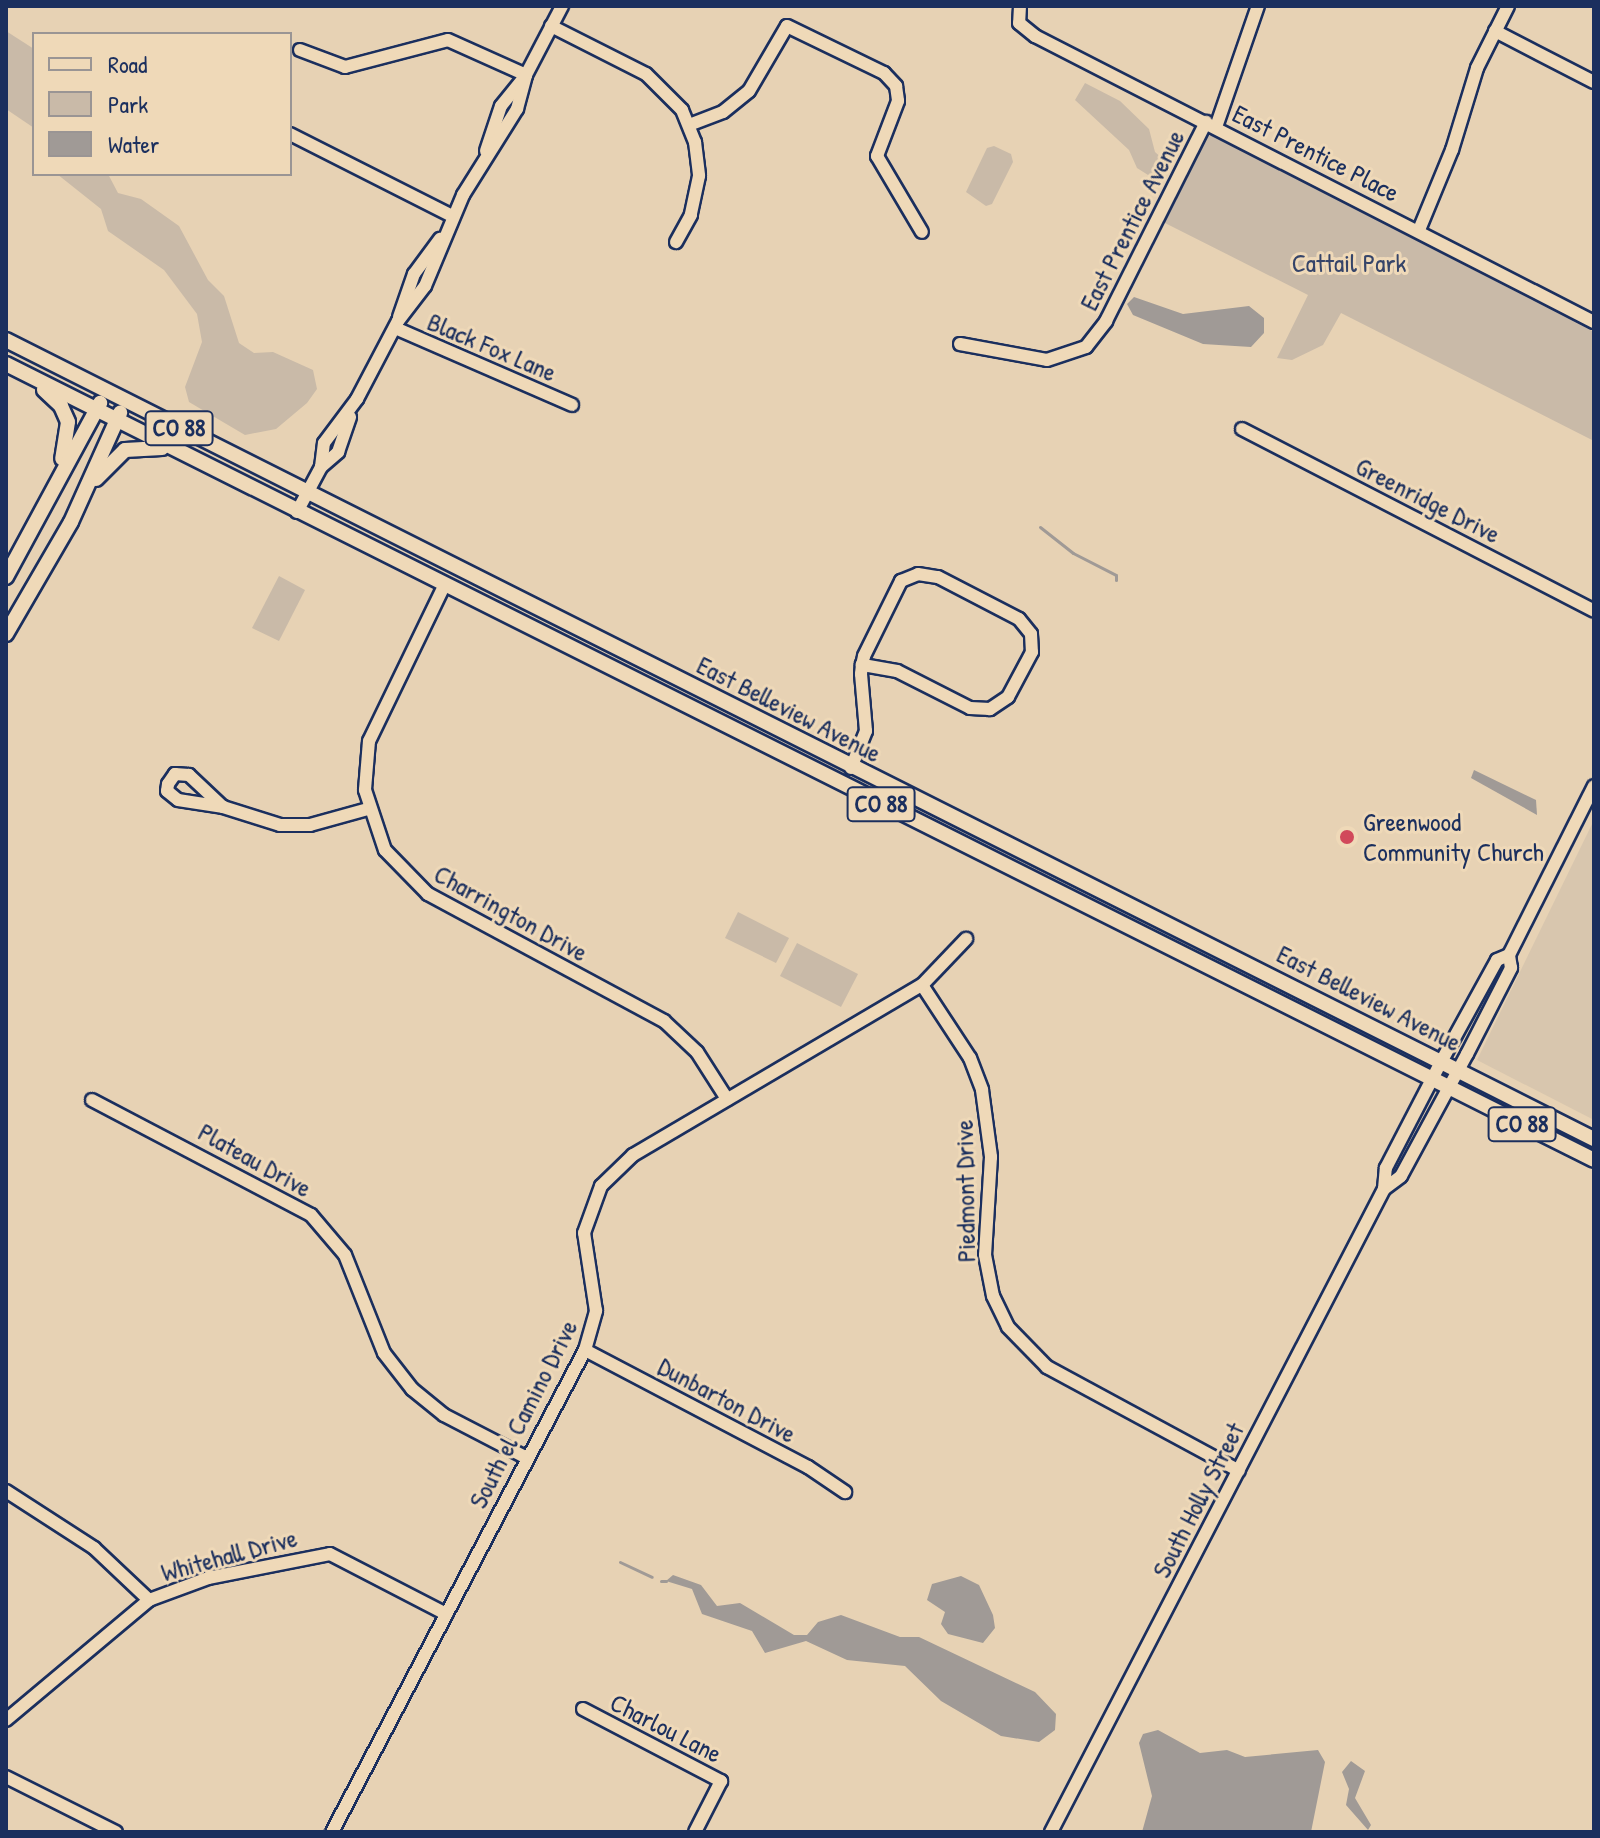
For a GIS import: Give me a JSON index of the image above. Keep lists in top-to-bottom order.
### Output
{
  "streets": {
    "main road": ["CO 88", "East Belleview Avenue"],
    "street": [
      "East Prentice Place",
      "East Prentice Avenue",
      "Black Fox Lane",
      "Greenridge Drive",
      "Charrington Drive",
      "Plateau Drive",
      "Piedmont Drive",
      "Dunbarton Drive",
      "South el Camino Drive",
      "South Holly Street",
      "Whitehall Drive",
      "Charlou Lane"
    ]
  },
  "crossings": [
    ["East Prentice Place", "East Prentice Avenue"],
    ["East Belleview Avenue", "Charrington Drive"],
    ["East Belleview Avenue", "South Holly Street"],
    ["Charrington Drive", "South el Camino Drive"],
    ["Plateau Drive", "South el Camino Drive"],
    ["Piedmont Drive", "South el Camino Drive"],
    ["Piedmont Drive", "South Holly Street"],
    ["Dunbarton Drive", "South el Camino Drive"],
    ["South el Camino Drive", "Whitehall Drive"]
  ],
  "parks": ["Cattail Park"],
  "places": ["Greenwood Community Church"],
  "legend": ["Road", "Park", "Water"]
}
